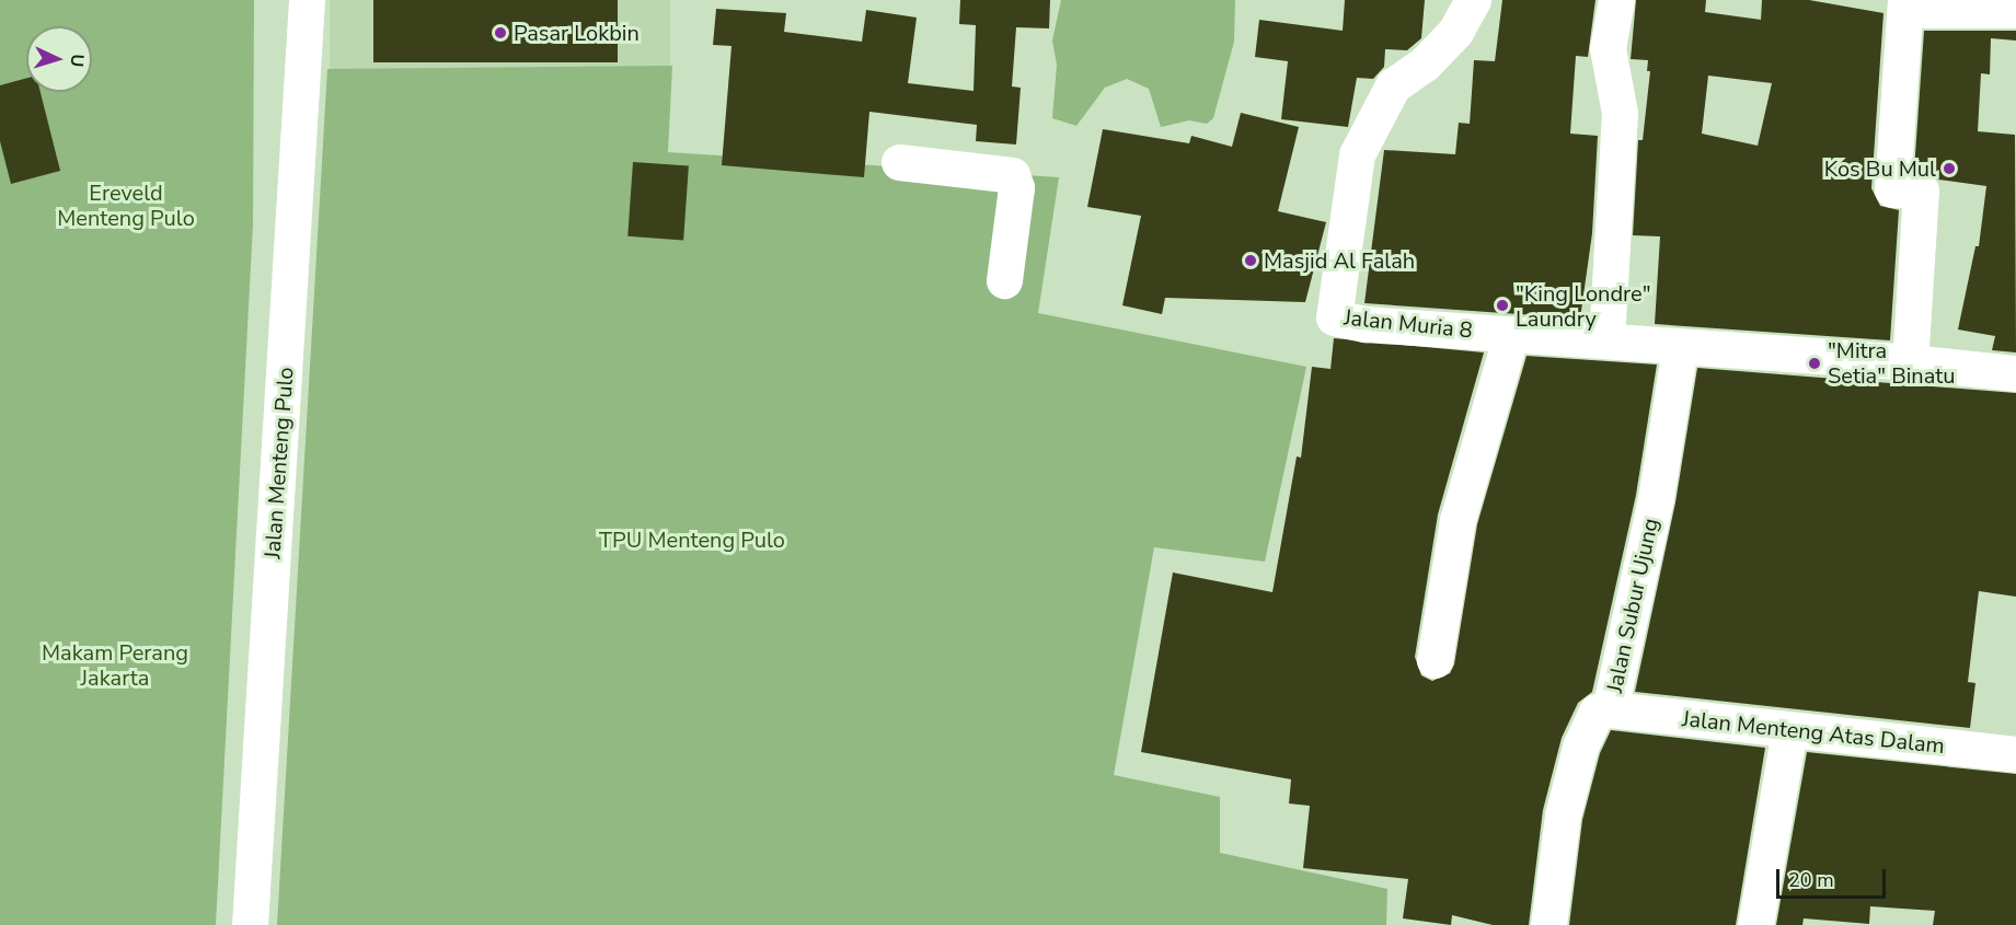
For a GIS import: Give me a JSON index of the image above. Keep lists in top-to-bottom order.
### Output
{
  "streets": {
    "street": [
      "Jalan Muria 8",
      "Jalan Menteng Pulo",
      "Jalan Subur Ujung",
      "Jalan Menteng Atas Dalam"
    ]
  },
  "crossings": [
    ["Jalan Muria 8", "Jalan Subur Ujung"],
    ["Jalan Subur Ujung", "Jalan Menteng Atas Dalam"]
  ],
  "parks": ["Ereveld Menteng Pulo", "TPU Menteng Pulo", "Makam Perang Jakarta"],
  "places": [
    "Pasar Lokbin",
    "Kos Bu Mul",
    "Masjid Al Falah",
    "\"King Londre\" Laundry",
    "\"Mitra Setia\" Binatu"
  ],
  "scale_bar": "20 m",
  "north": "right"
}
